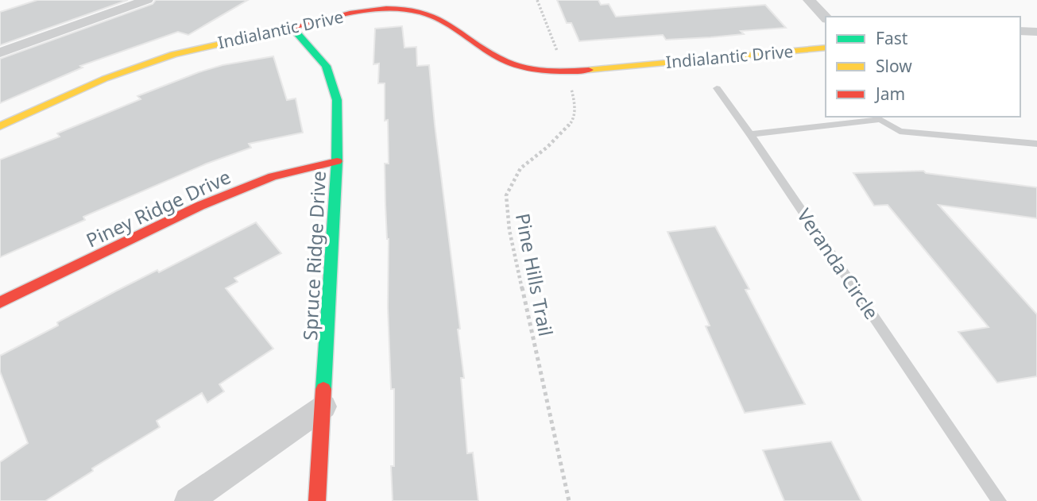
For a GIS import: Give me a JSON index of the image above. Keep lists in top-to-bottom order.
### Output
{
  "streets": {
    "street": ["Indialantic Drive", "Piney Ridge Drive", "Spruce Ridge Drive"],
    "lane": ["Veranda Circle"],
    "path": ["Pine Hills Trail"]
  },
  "crossings": [
    ["Indialantic Drive", "Spruce Ridge Drive"],
    ["Piney Ridge Drive", "Spruce Ridge Drive"]
  ],
  "legend": ["Fast", "Slow", "Jam"]
}
